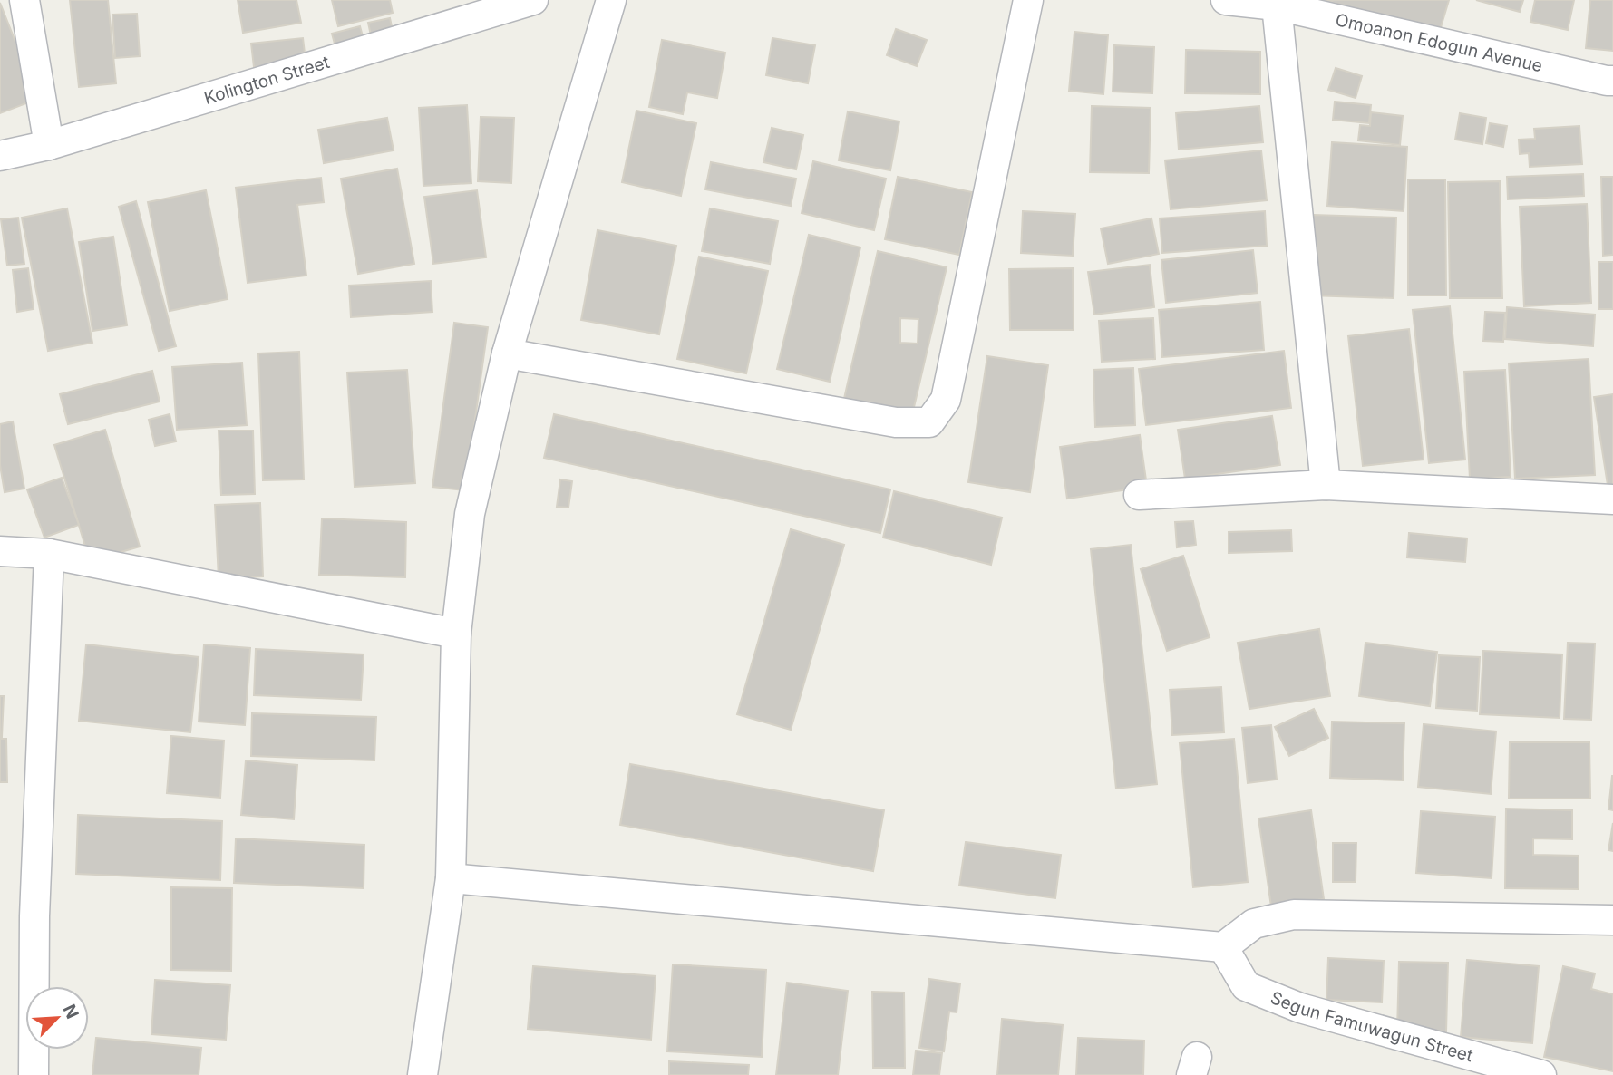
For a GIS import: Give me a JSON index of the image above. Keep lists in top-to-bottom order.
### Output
{
  "streets": {
    "street": ["Omoanon Edogun Avenue", "Kolington Street", "Segun Famuwagun Street"]
  },
  "north": "top right"
}
